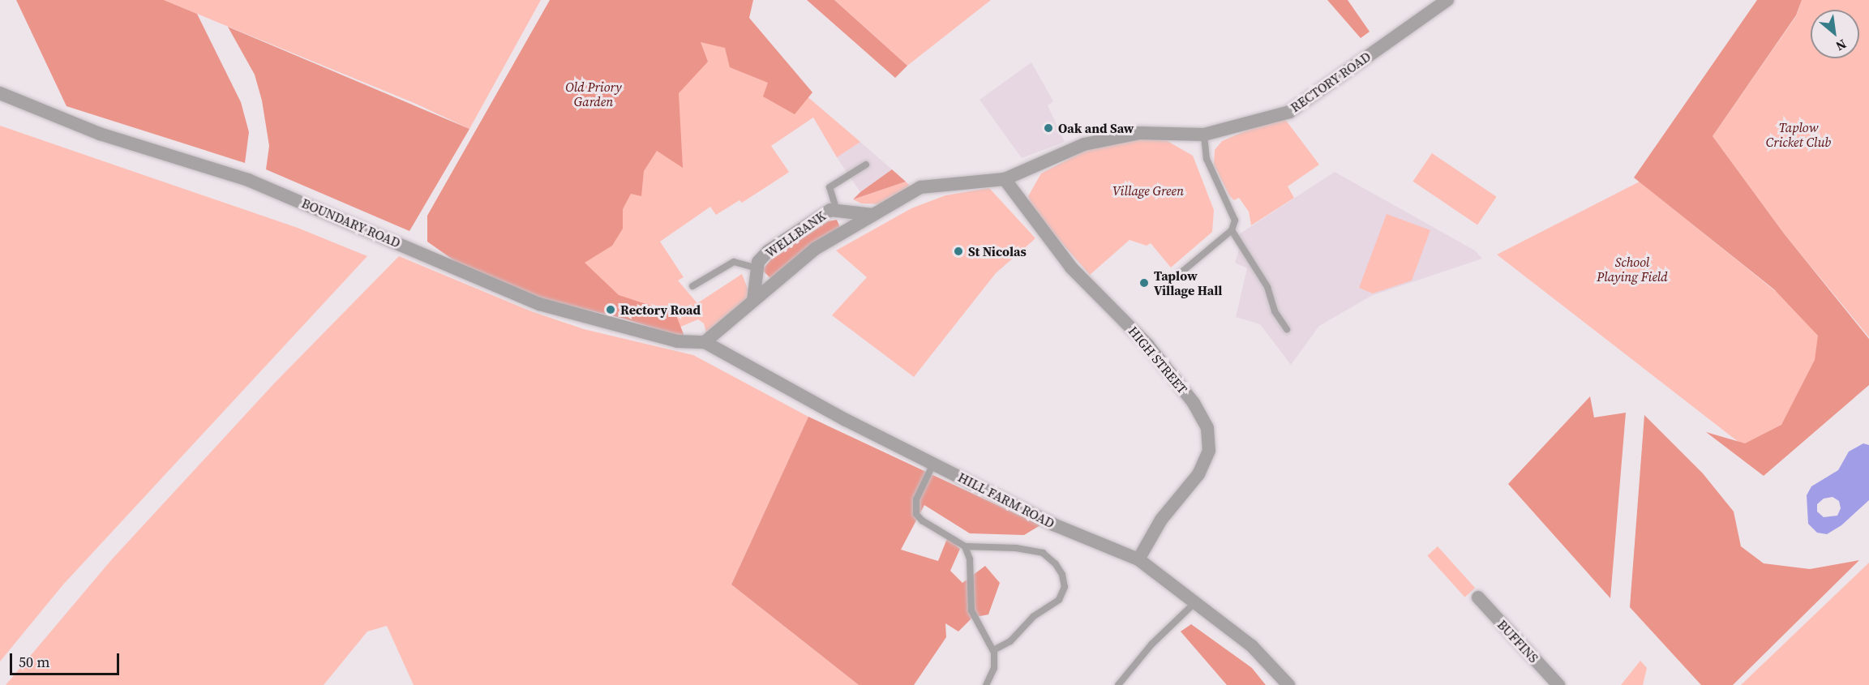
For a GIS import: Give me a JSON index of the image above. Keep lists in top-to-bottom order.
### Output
{
  "streets": {
    "street": [
      "RECTORY ROAD",
      "BOUNDARY ROAD",
      "WELLBANK",
      "HIGH STREET",
      "HILL FARM ROAD",
      "BUFFINS"
    ]
  },
  "crossings": [
    ["RECTORY ROAD", "BOUNDARY ROAD"],
    ["RECTORY ROAD", "WELLBANK"],
    ["RECTORY ROAD", "HIGH STREET"],
    ["RECTORY ROAD", "HILL FARM ROAD"],
    ["BOUNDARY ROAD", "HILL FARM ROAD"],
    ["HIGH STREET", "HILL FARM ROAD"]
  ],
  "parks": [
    "Old Priory Garden",
    "Taplow Cricket Club",
    "Village Green",
    "School Playing Field"
  ],
  "places": [
    "Oak and Saw",
    "St Nicolas",
    "Taplow Village Hall",
    "Rectory Road"
  ],
  "scale_bar": "50 m",
  "north": "bottom right"
}
